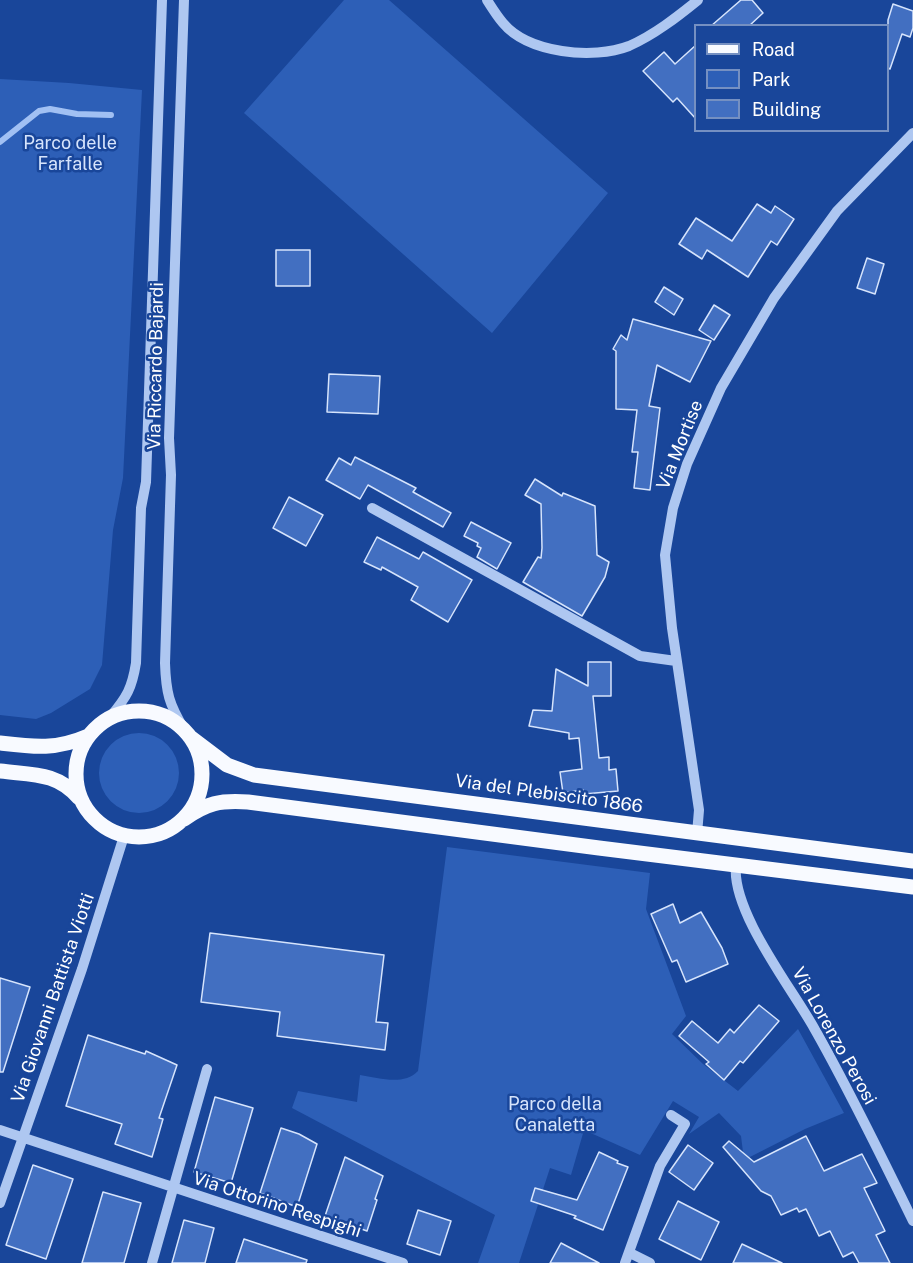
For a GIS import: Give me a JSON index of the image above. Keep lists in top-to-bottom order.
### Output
{
  "streets": {
    "main road": ["Via del Plebiscito 1866"],
    "street": [
      "Via Riccardo Bajardi",
      "Via Mortise",
      "Via Giovanni Battista Viotti",
      "Via Lorenzo Perosi",
      "Via Ottorino Respighi"
    ]
  },
  "crossings": [
    ["Via Riccardo Bajardi", "Via del Plebiscito 1866"],
    ["Via Riccardo Bajardi", "Via Giovanni Battista Viotti"],
    ["Via Mortise", "Via del Plebiscito 1866"],
    ["Via del Plebiscito 1866", "Via Giovanni Battista Viotti"],
    ["Via Giovanni Battista Viotti", "Via Ottorino Respighi"]
  ],
  "parks": ["Parco delle Farfalle", "Parco della Canaletta"],
  "legend": ["Road", "Park", "Building"]
}
